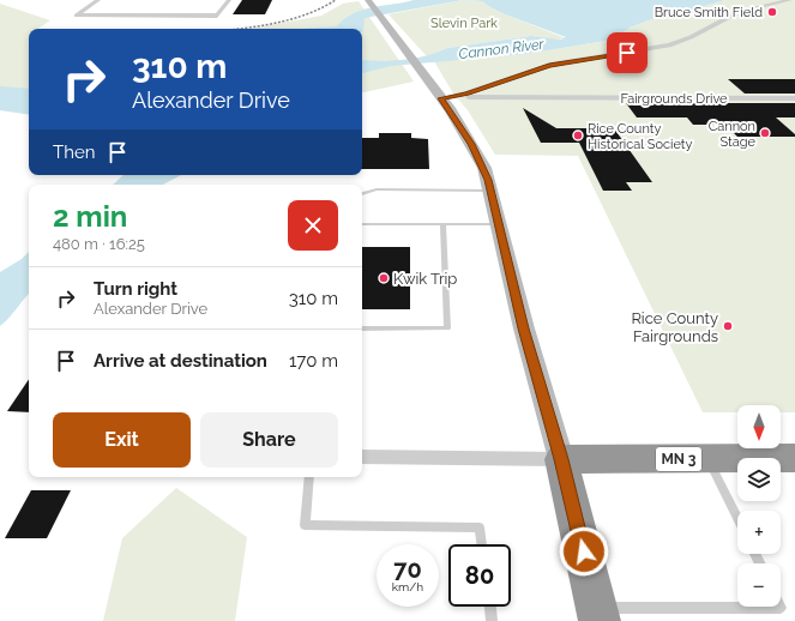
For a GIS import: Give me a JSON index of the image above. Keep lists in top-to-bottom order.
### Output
{
  "streets": {
    "highway": ["MN 3"],
    "street": ["Fairgrounds Drive"]
  },
  "water": ["Cannon River"],
  "parks": ["Slevin Park"],
  "places": [
    "Bruce Smith Field",
    "Cannon Stage",
    "Rice County Historical Society",
    "Kwik Trip",
    "Rice County Fairgrounds"
  ],
  "north": "bottom",
  "page": {
    "turn": ["310 m", "Alexander Drive"],
    "then": "Then",
    "heading": ["2 min", "480 m · 16:25"],
    "list": [
      {
        "name": "Turn right",
        "note": "Alexander Drive",
        "value": "310 m"
      },
      {
        "name": "Arrive at destination",
        "value": "170 m"
      }
    ],
    "buttons": ["Exit", "Share"],
    "map_buttons": ["+", "−"],
    "speed": "70 km/h",
    "limit": "80"
  }
}
